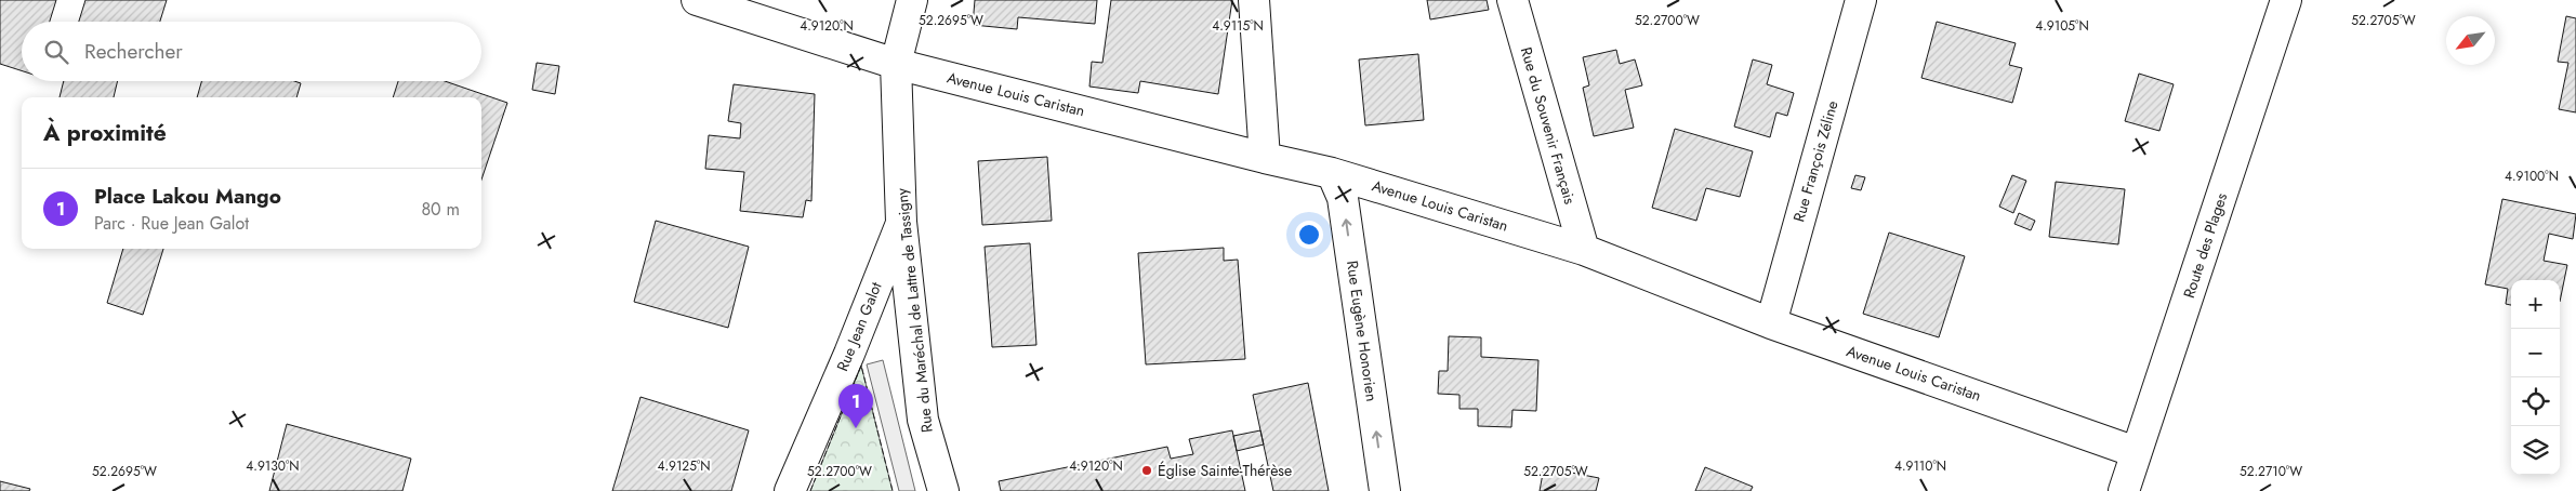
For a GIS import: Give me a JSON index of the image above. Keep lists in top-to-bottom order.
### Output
{
  "streets": {
    "street": [
      "Avenue Louis Caristan",
      "Rue du Souvenir Français",
      "Rue François Zéline",
      "Route des Plages",
      "Rue du Maréchal de Lattre de Tassigny",
      "Rue Jean Galot",
      "Rue Eugène Honorien"
    ]
  },
  "crossings": [
    ["Avenue Louis Caristan", "Rue du Souvenir Français"],
    ["Avenue Louis Caristan", "Rue François Zéline"],
    ["Avenue Louis Caristan", "Route des Plages"],
    ["Avenue Louis Caristan", "Rue du Maréchal de Lattre de Tassigny"],
    ["Avenue Louis Caristan", "Rue Eugène Honorien"],
    ["Rue du Maréchal de Lattre de Tassigny", "Rue Jean Galot"]
  ],
  "one_way": ["Rue Eugène Honorien"],
  "places": ["Église Sainte-Thérèse"],
  "north": "bottom left",
  "page": {
    "search": "Rechercher",
    "heading": "À proximité",
    "list": [
      {
        "mark": "1",
        "name": "Place Lakou Mango",
        "note": "Parc · Rue Jean Galot",
        "value": "80 m"
      }
    ],
    "map_buttons": ["+", "−"],
    "pins": "1"
  },
  "coordinates": [
    "52.2695°W",
    "52.2700°W",
    "52.2705°W",
    "4.9120°N",
    "4.9115°N",
    "4.9105°N",
    "4.9100°N",
    "4.9130°N",
    "4.9125°N",
    "4.9110°N",
    "52.2710°W"
  ]
}
